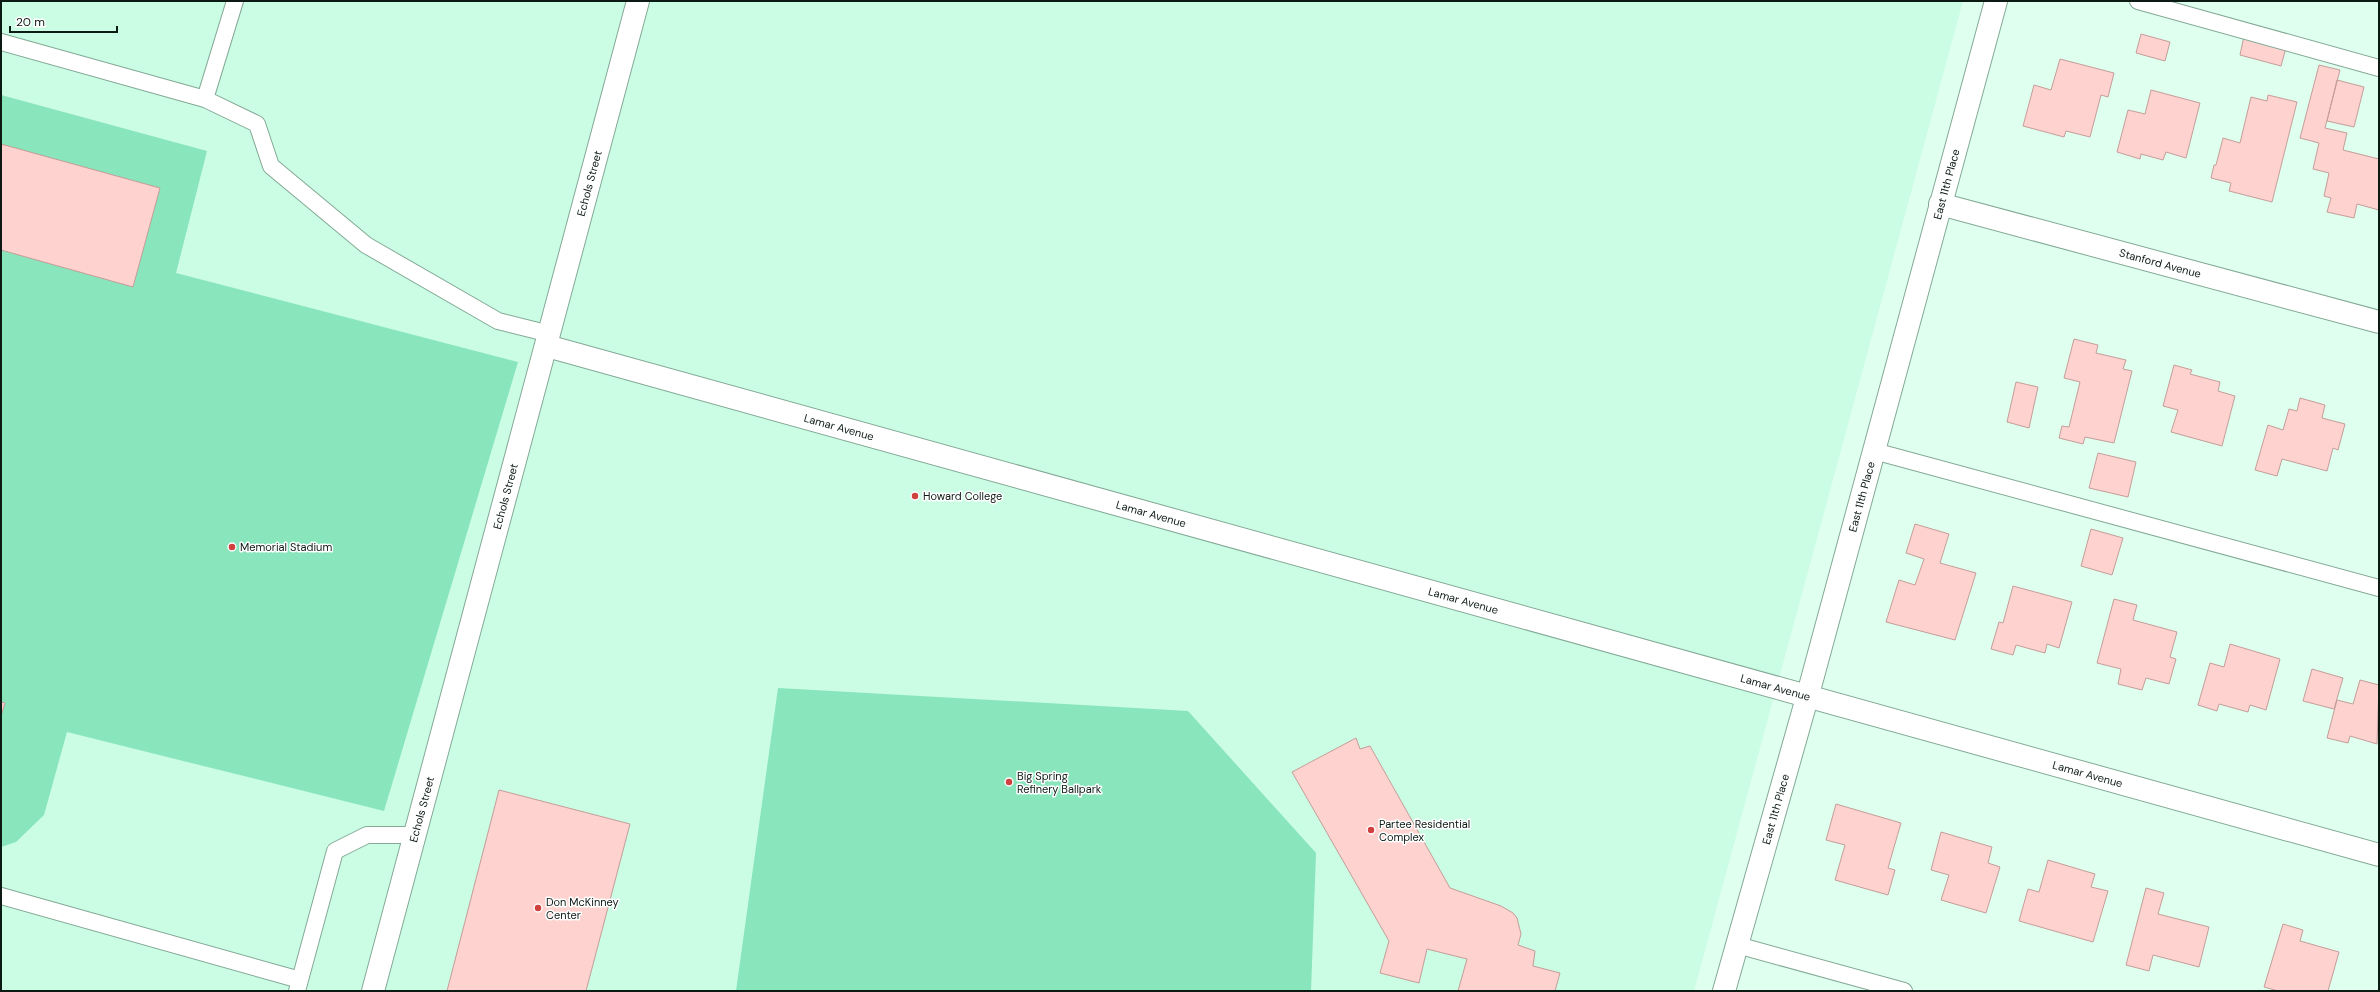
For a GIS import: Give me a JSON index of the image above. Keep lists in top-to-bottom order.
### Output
{
  "streets": {
    "street": [
      "Echols Street",
      "East 11th Place",
      "Stanford Avenue",
      "Lamar Avenue"
    ]
  },
  "crossings": [
    ["Echols Street", "Lamar Avenue"],
    ["East 11th Place", "Stanford Avenue"],
    ["East 11th Place", "Lamar Avenue"]
  ],
  "places": [
    "Howard College",
    "Memorial Stadium",
    "Big Spring Refinery Ballpark",
    "Partee Residential Complex",
    "Don McKinney Center"
  ],
  "scale_bar": "20 m"
}
